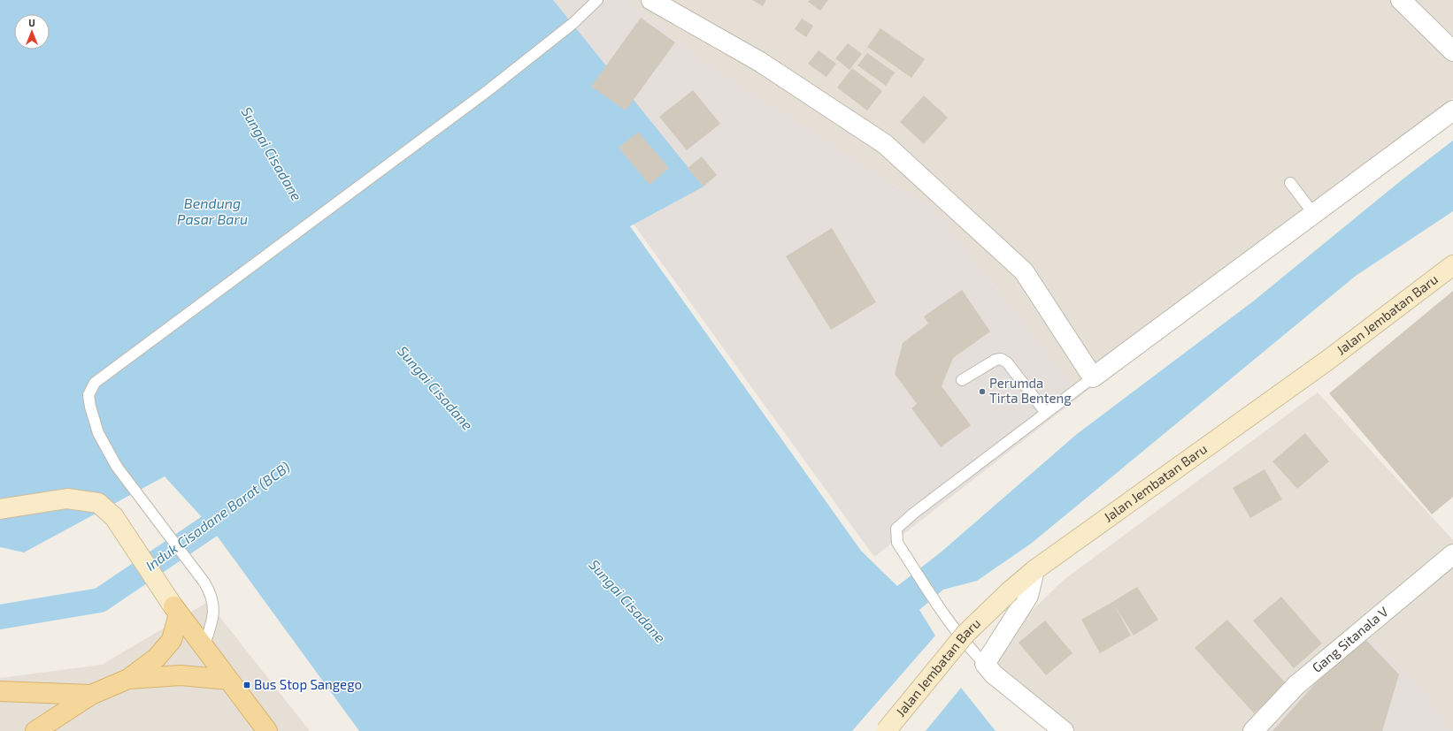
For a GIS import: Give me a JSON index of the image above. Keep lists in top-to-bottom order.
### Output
{
  "streets": {
    "street": ["Jalan Jembatan Baru", "Gang Sitanala V"]
  },
  "water": ["Sungai Cisadane", "Bendung Pasar Baru", "Induk Cisadane Barat (BCB)"],
  "places": {
    "other": ["Perumda Tirta Benteng"],
    "transit": ["Bus Stop Sangego"]
  },
  "north": "top"
}
